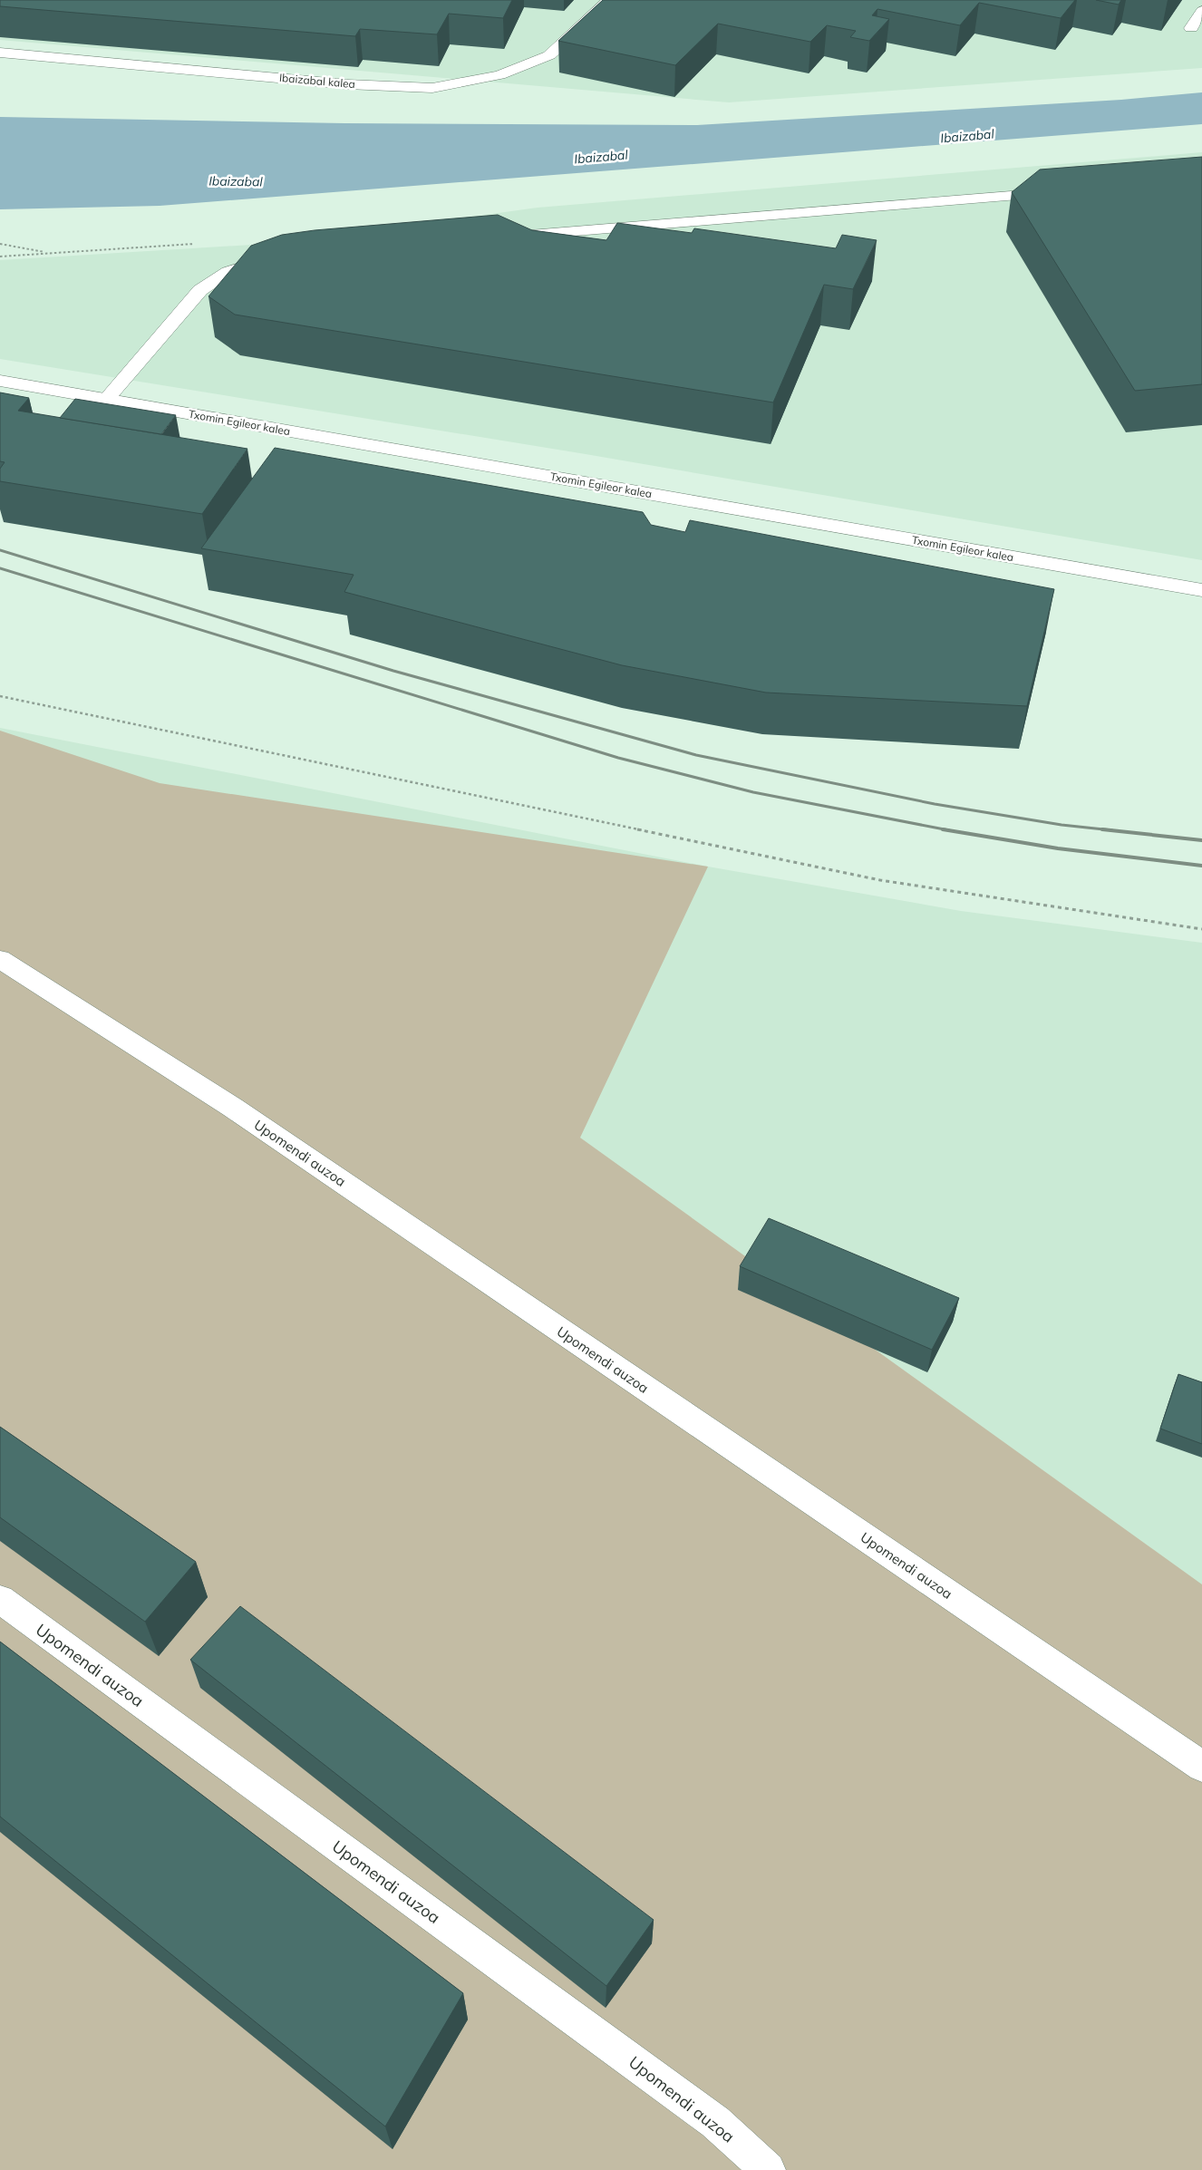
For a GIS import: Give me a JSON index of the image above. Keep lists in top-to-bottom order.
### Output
{
  "streets": {
    "street": ["Ibaizabal kalea", "Txomin Egileor kalea", "Upomendi auzoa"]
  },
  "water": ["Ibaizabal"]
}
